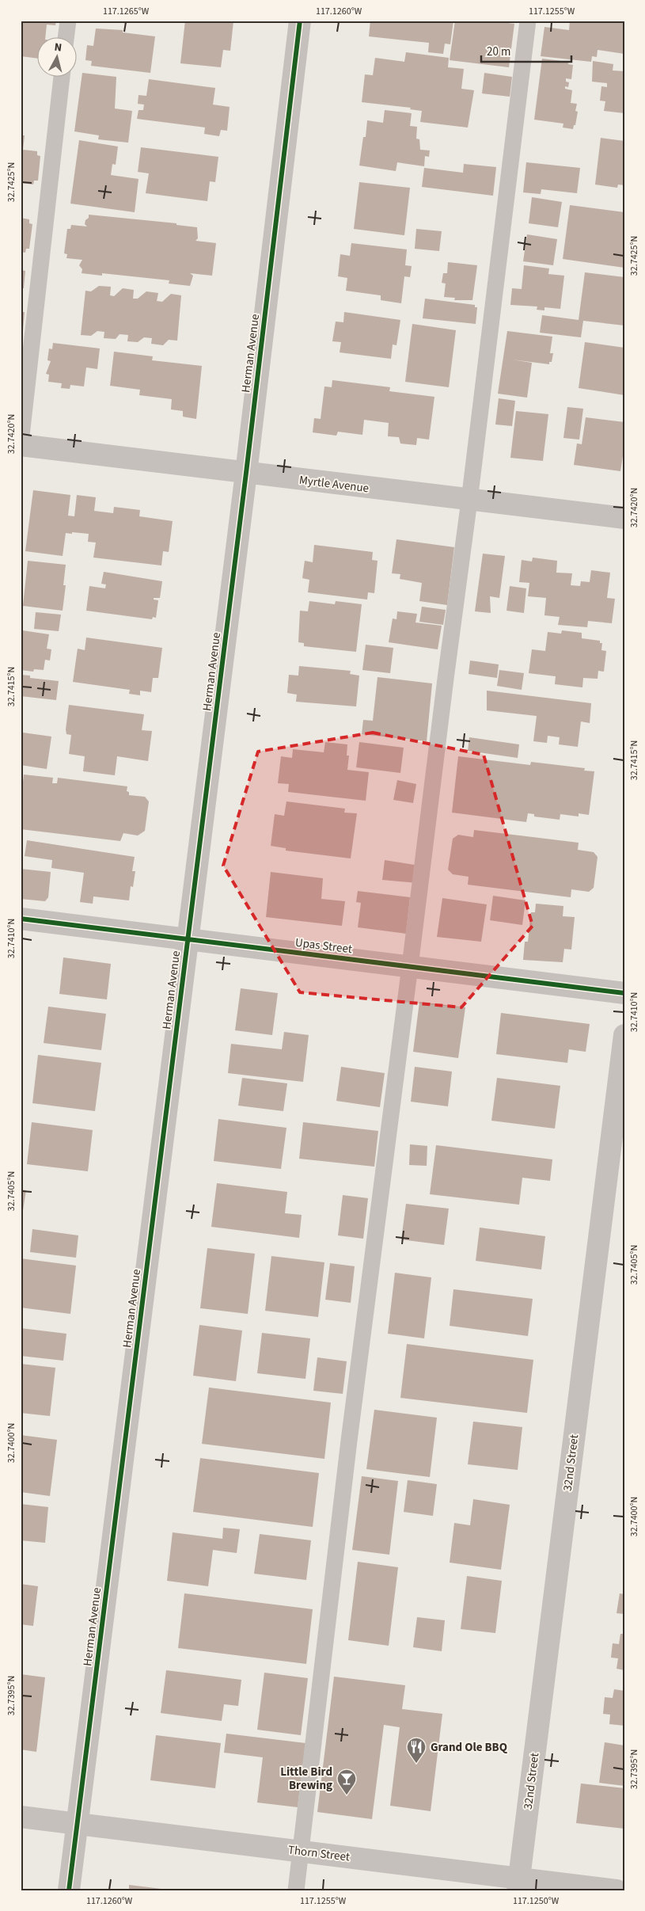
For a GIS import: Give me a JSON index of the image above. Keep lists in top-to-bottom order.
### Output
{
  "streets": {
    "street": [
      "Herman Avenue",
      "Myrtle Avenue",
      "Upas Street",
      "32nd Street",
      "Thorn Street"
    ]
  },
  "crossings": [
    ["Herman Avenue", "Myrtle Avenue"],
    ["Herman Avenue", "Upas Street"],
    ["Herman Avenue", "Thorn Street"],
    ["32nd Street", "Thorn Street"]
  ],
  "places": {
    "restaurant": ["Grand Ole BBQ"],
    "bar": ["Little Bird Brewing"]
  },
  "scale_bar": "20 m",
  "north": "top",
  "coordinates": [
    "117.1265°W",
    "117.1260°W",
    "117.1255°W",
    "32.7425°N",
    "32.7420°N",
    "32.7415°N",
    "32.7410°N",
    "32.7405°N",
    "32.7400°N",
    "32.7395°N",
    "117.1250°W"
  ]
}
